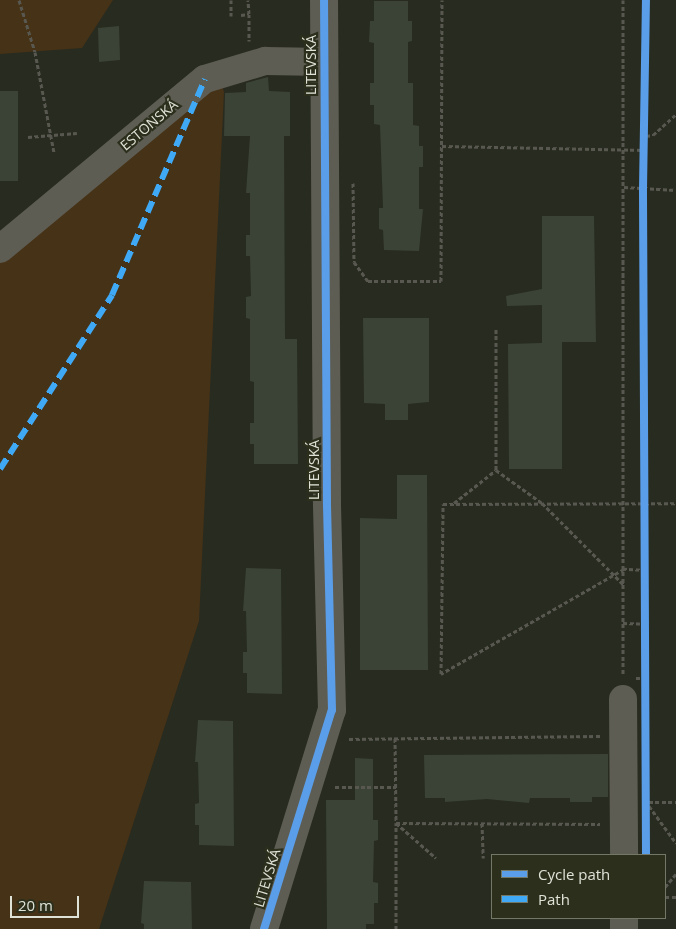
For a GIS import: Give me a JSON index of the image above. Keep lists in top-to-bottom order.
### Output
{
  "streets": {
    "street": ["LITEVSKÁ", "ESTONSKÁ"]
  },
  "crossings": [
    ["LITEVSKÁ", "ESTONSKÁ"]
  ],
  "legend": ["Cycle path", "Path"],
  "scale_bar": "20 m"
}
